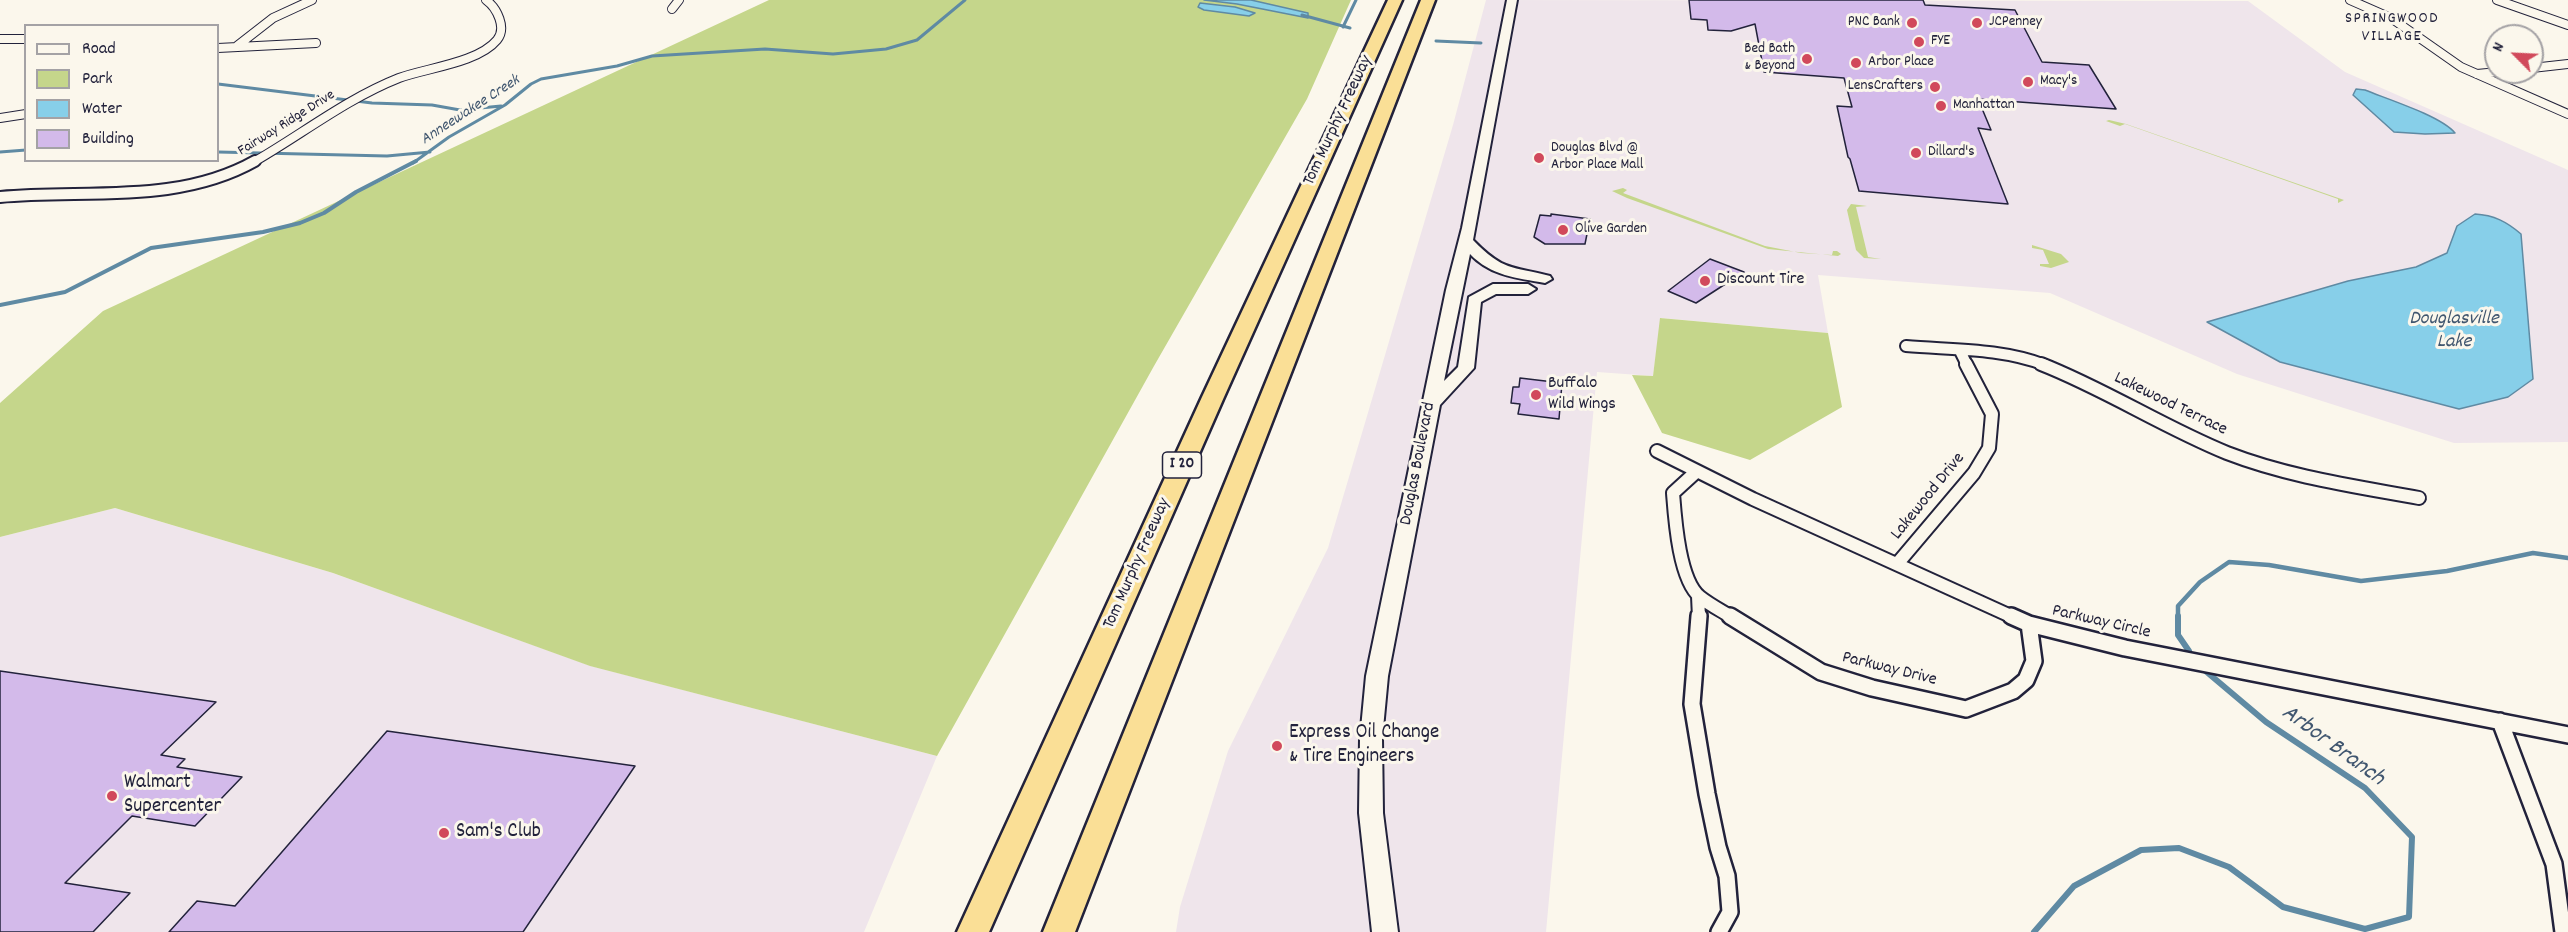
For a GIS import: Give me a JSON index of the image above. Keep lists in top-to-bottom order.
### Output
{
  "streets": {
    "highway": ["Tom Murphy Freeway", "I 20"],
    "main road": ["Douglas Boulevard"],
    "street": [
      "Fairway Ridge Drive",
      "Lakewood Terrace",
      "Lakewood Drive",
      "Parkway Circle",
      "Parkway Drive"
    ]
  },
  "crossings": [
    ["Lakewood Terrace", "Lakewood Drive"],
    ["Lakewood Drive", "Parkway Circle"],
    ["Parkway Circle", "Parkway Drive"]
  ],
  "districts": ["SPRINGWOOD VILLAGE"],
  "water": ["Anneewakee Creek", "Douglasville Lake", "Arbor Branch"],
  "places": [
    "PNC Bank",
    "JCPenney",
    "FYE",
    "Bed Bath & Beyond",
    "Arbor Place",
    "Macy's",
    "LensCrafters",
    "Manhattan",
    "Dillard's",
    "Douglas Blvd @ Arbor Place Mall",
    "Olive Garden",
    "Discount Tire",
    "Buffalo Wild Wings",
    "Express Oil Change & Tire Engineers",
    "Walmart Supercenter",
    "Sam's Club"
  ],
  "legend": [
    "Road",
    "Park",
    "Water",
    "Building"
  ],
  "north": "top left"
}
